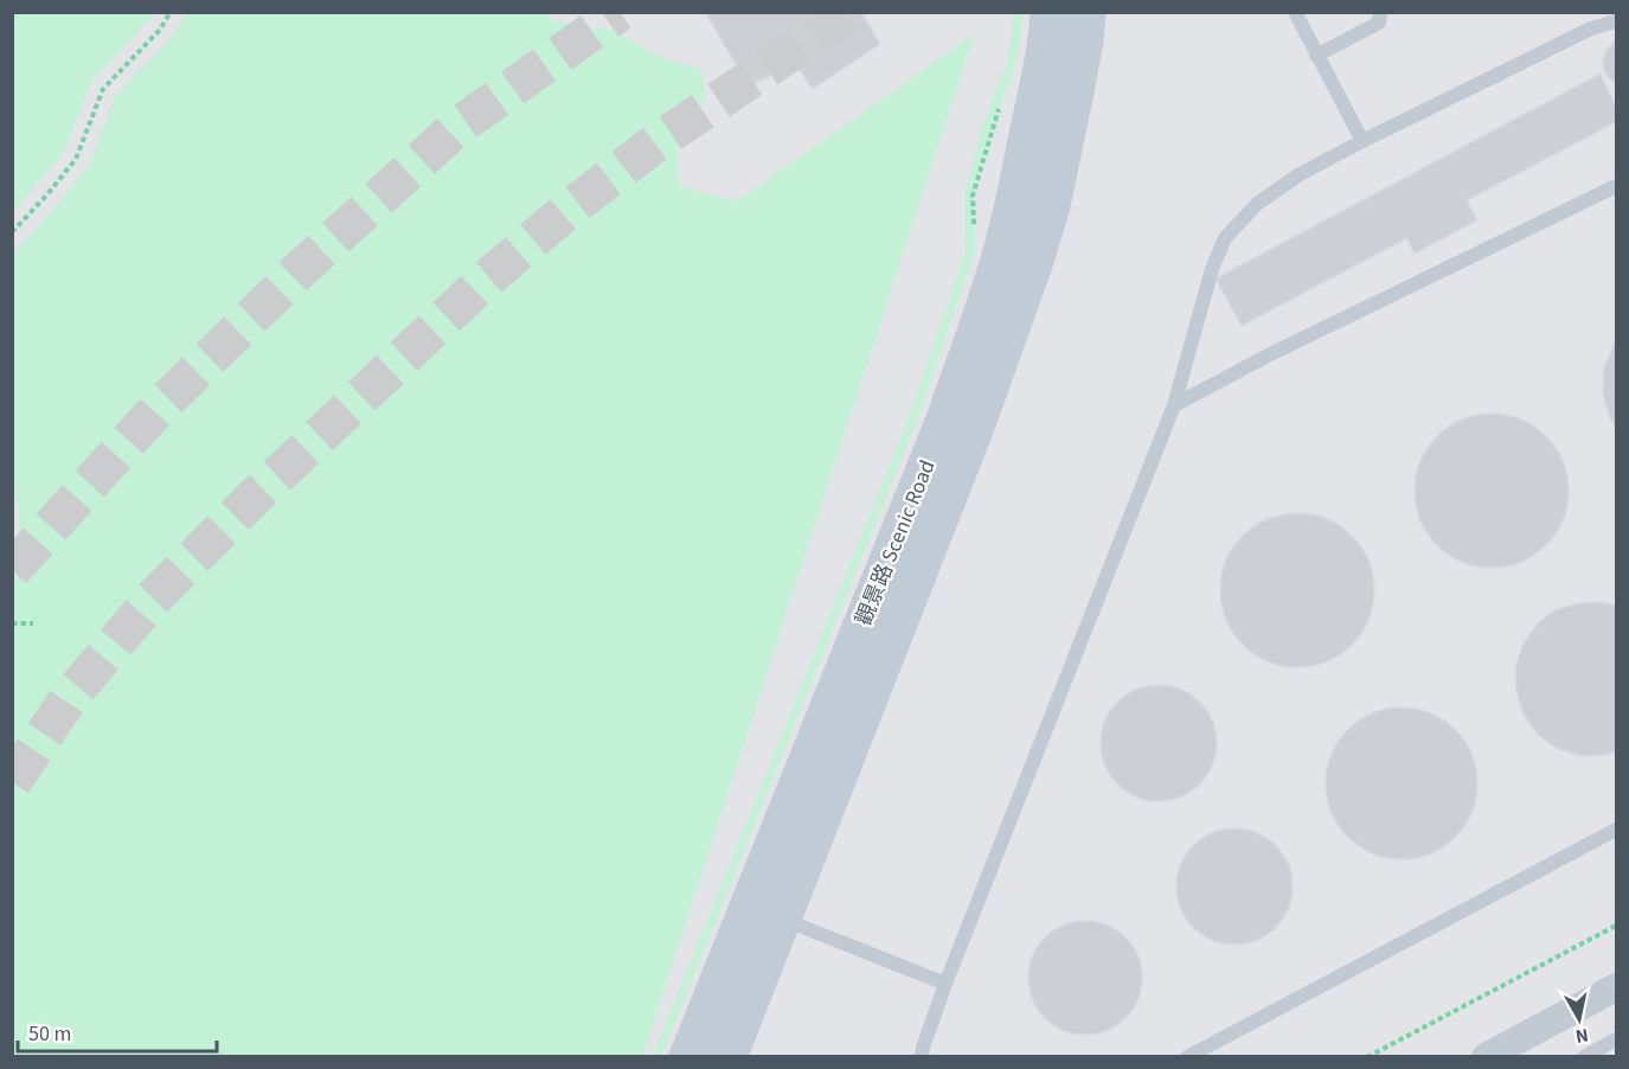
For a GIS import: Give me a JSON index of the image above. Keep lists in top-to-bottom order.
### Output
{
  "streets": {
    "main road": ["觀景路 Scenic Road"]
  },
  "scale_bar": "50 m",
  "north": "bottom"
}
